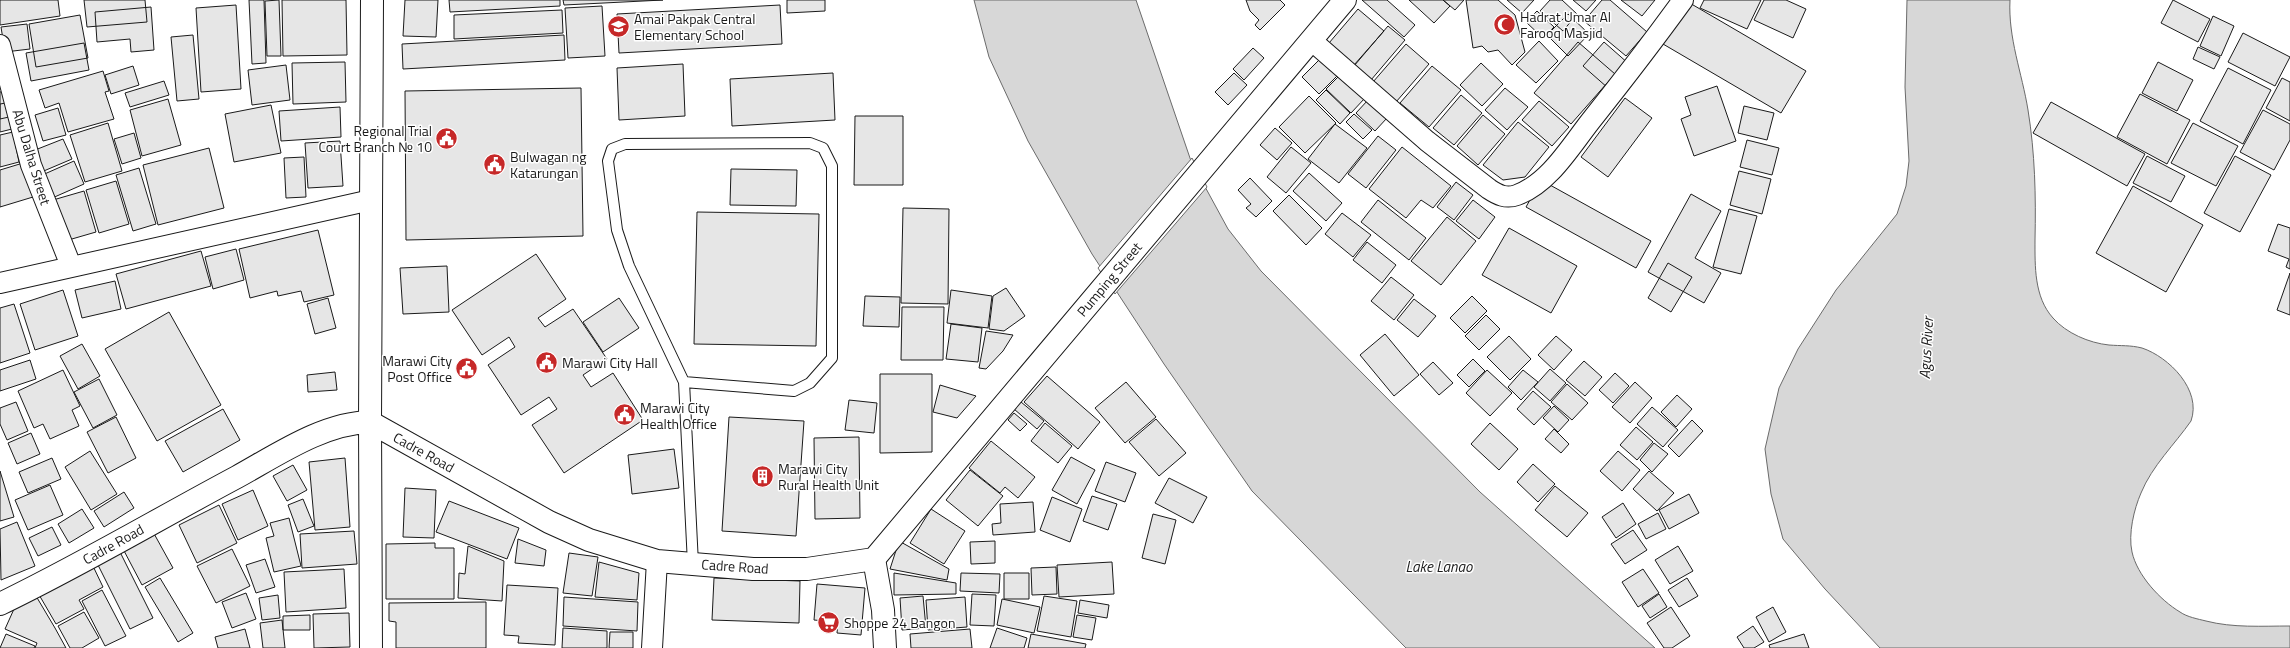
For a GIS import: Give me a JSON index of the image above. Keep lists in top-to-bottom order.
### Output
{
  "streets": {
    "main road": ["Pumping Street", "Cadre Road"],
    "street": ["Abu Dalha Street"]
  },
  "crossings": [
    ["Pumping Street", "Cadre Road"]
  ],
  "water": ["Agus River", "Lake Lanao"],
  "places": {
    "mosque": ["Hadrat Umar Al Farooq Masjid"],
    "school or university": ["Amai Pakpak Central Elementary School"],
    "public building": [
      "Regional Trial Court Branch № 10",
      "Bulwagan ng Katarungan",
      "Marawi City Hall",
      "Marawi City Post Office",
      "Marawi City Health Office"
    ],
    "building": ["Marawi City Rural Health Unit"],
    "supermarket": ["Shoppe 24 Bangon"]
  }
}
